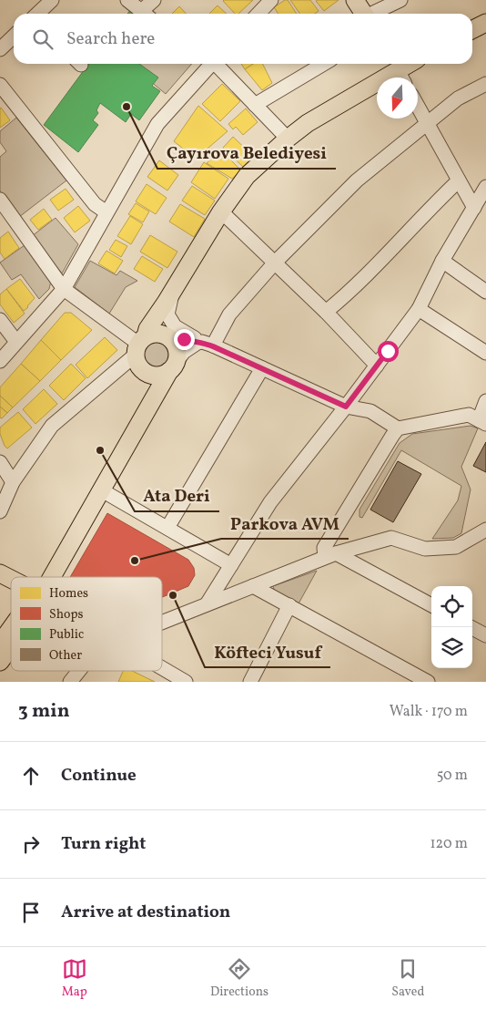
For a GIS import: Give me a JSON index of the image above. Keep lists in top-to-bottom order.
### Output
{
  "places": [
    "Çayırova Belediyesi",
    "Ata Deri",
    "Parkova AVM",
    "Köfteci Yusuf"
  ],
  "legend": [
    "Homes",
    "Shops",
    "Public",
    "Other"
  ],
  "north": "bottom",
  "page": {
    "search": "Search here",
    "heading": ["3 min", "Walk · 170 m"],
    "list": [
      ["Continue", "50 m"],
      ["Turn right", "120 m"],
      "Arrive at destination"
    ],
    "nav": ["Map", "Directions", "Saved"]
  }
}
